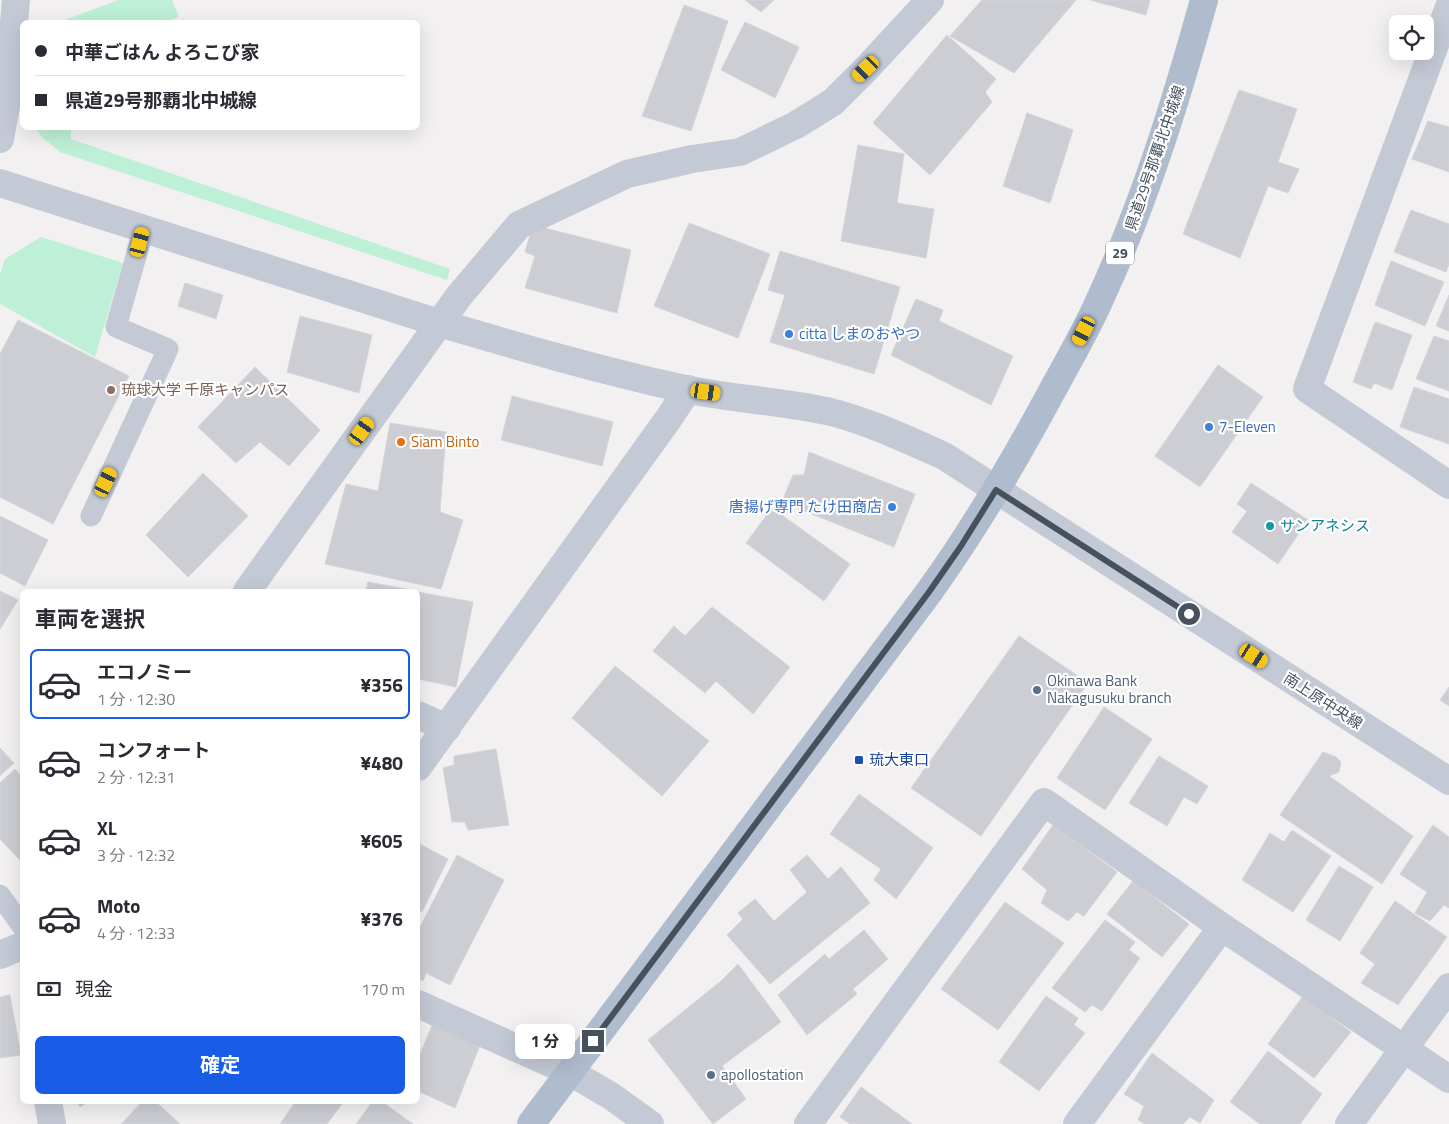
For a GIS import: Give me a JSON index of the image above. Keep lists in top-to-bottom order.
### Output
{
  "streets": {
    "main road": ["県道29号那覇北中城線", "29"],
    "street": ["南上原中央線"]
  },
  "crossings": [
    ["県道29号那覇北中城線", "南上原中央線"]
  ],
  "places": {
    "other": [
      "citta しまのおやつ",
      "琉球大学 千原キャンパス",
      "7-Eleven",
      "Siam Binto",
      "唐揚げ専門 たけ田商店",
      "サンアネシス",
      "Okinawa Bank Nakagusuku branch",
      "apollostation"
    ],
    "transit": ["琉大東口"]
  },
  "page": {
    "banner": ["中華ごはん よろこび家", "県道29号那覇北中城線"],
    "heading": "車両を選択",
    "list": [
      {
        "name": "エコノミー",
        "note": "1 分 · 12:30",
        "value": "¥356"
      },
      {
        "name": "コンフォート",
        "note": "2 分 · 12:31",
        "value": "¥480"
      },
      {
        "name": "XL",
        "note": "3 分 · 12:32",
        "value": "¥605"
      },
      {
        "name": "Moto",
        "note": "4 分 · 12:33",
        "value": "¥376"
      }
    ],
    "pay": ["現金", "170 m"],
    "bubble": "1 分",
    "buttons": "確定"
  }
}
